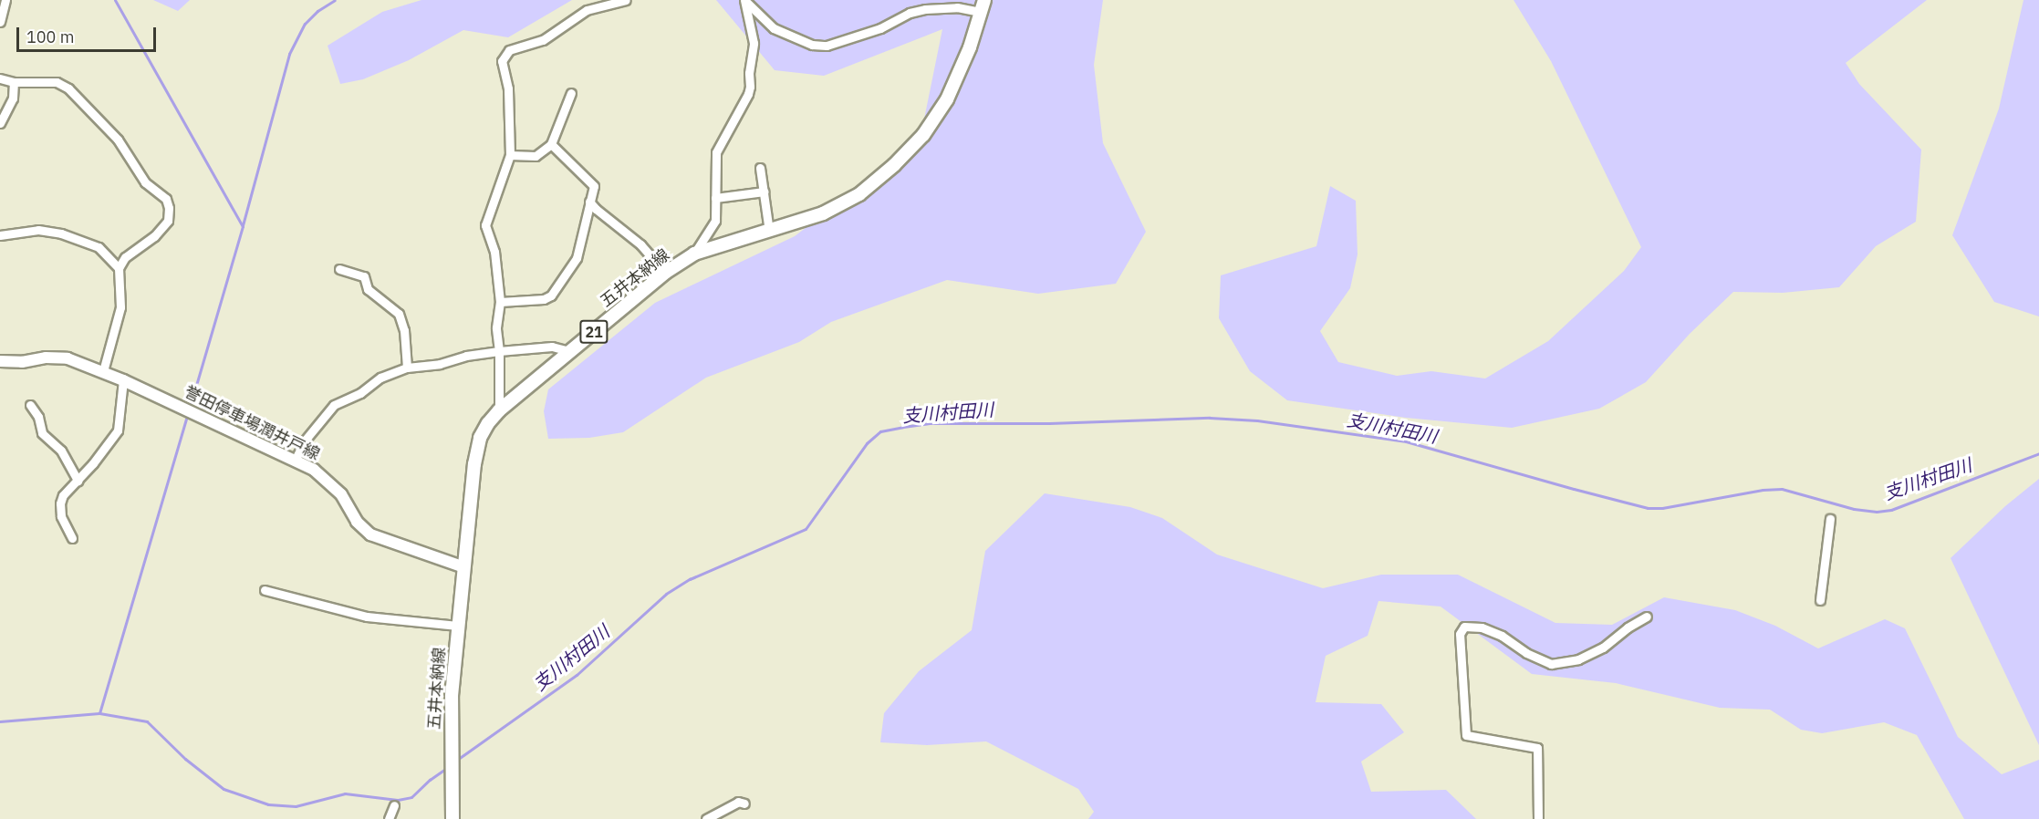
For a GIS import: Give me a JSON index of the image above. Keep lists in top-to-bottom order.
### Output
{
  "streets": {
    "main road": ["五井本納線", "21", "誉田停車場潤井戸線"]
  },
  "crossings": [
    ["五井本納線", "誉田停車場潤井戸線"]
  ],
  "water": ["支川村田川"],
  "scale_bar": "100 m"
}
